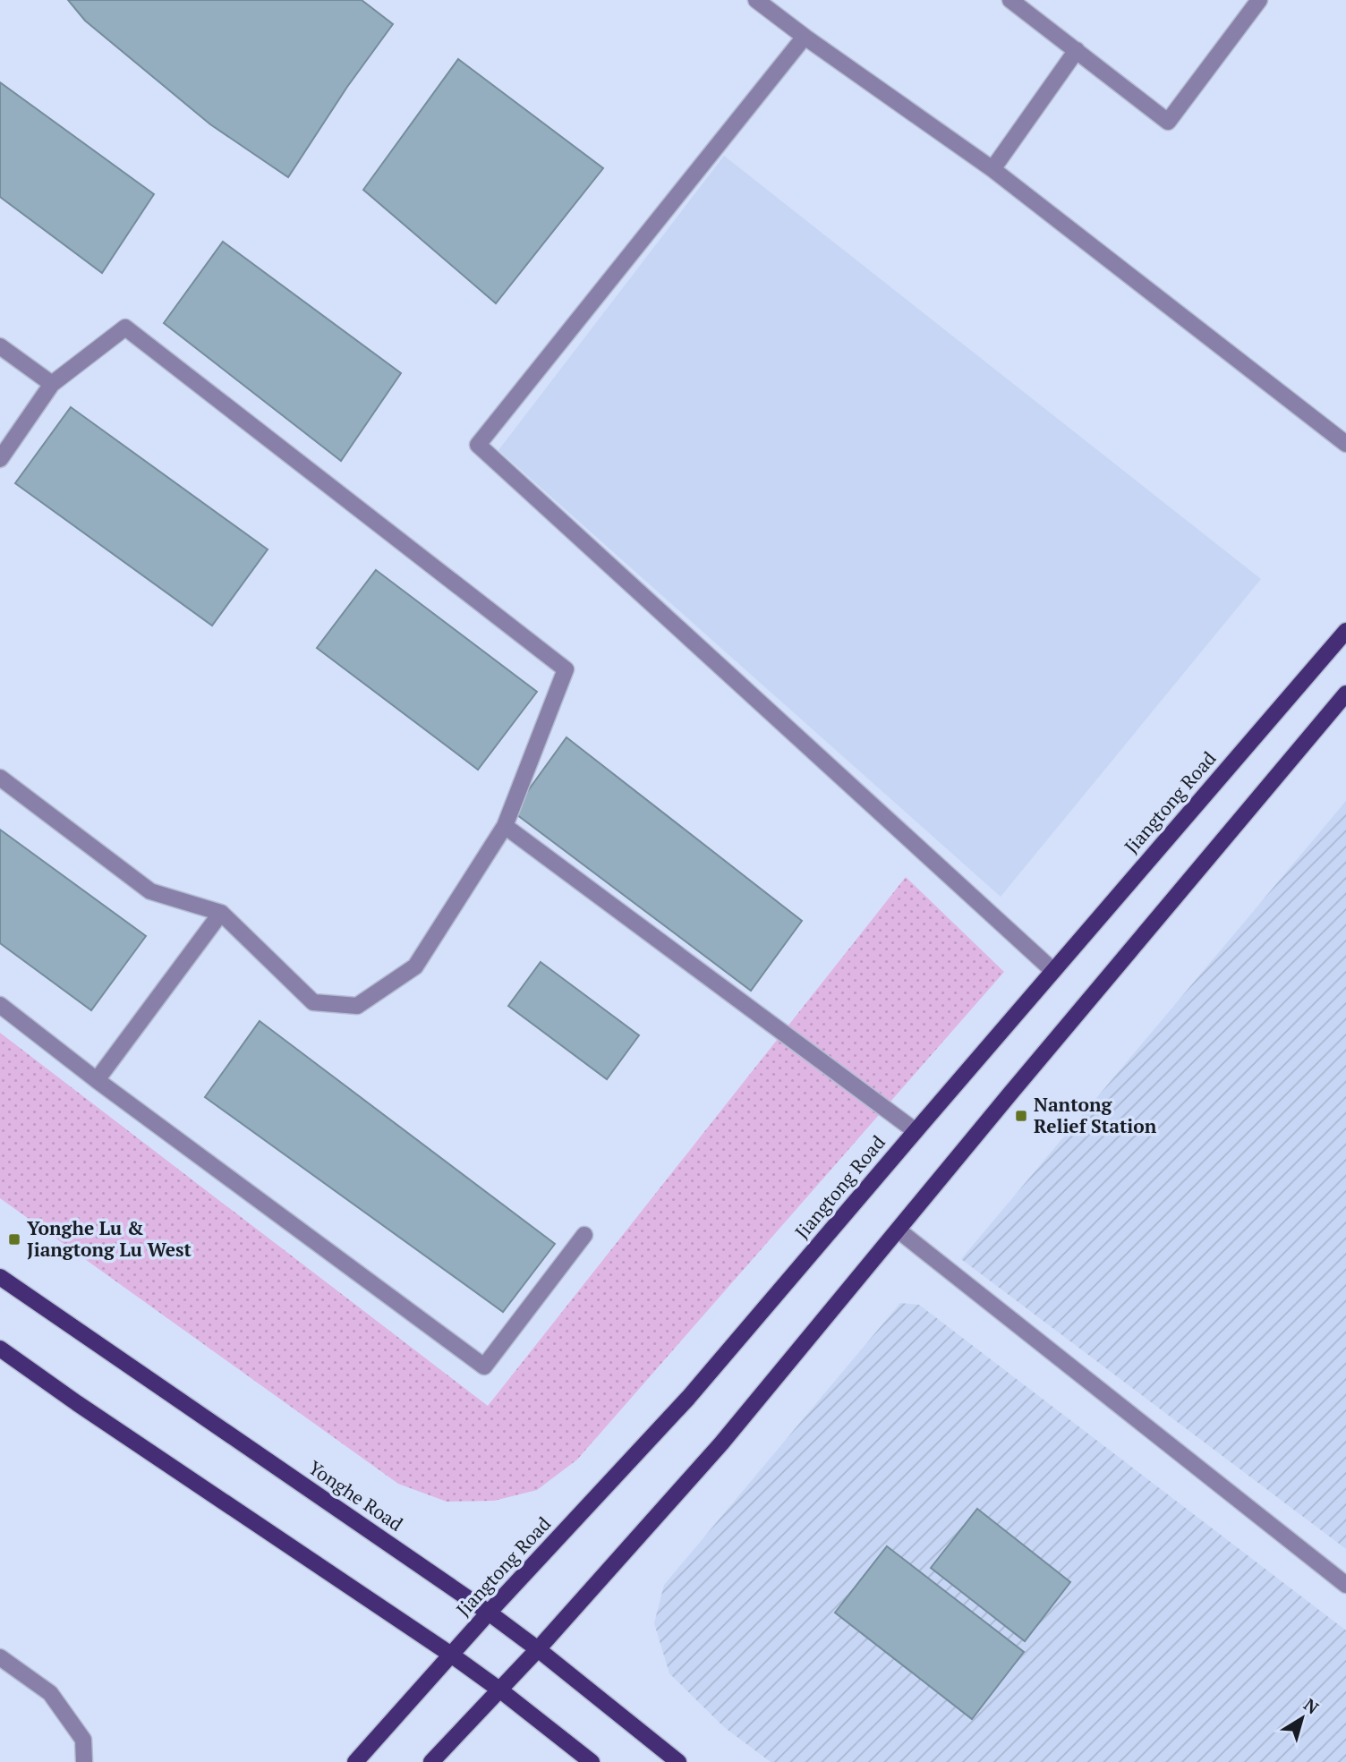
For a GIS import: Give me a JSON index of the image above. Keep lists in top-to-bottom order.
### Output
{
  "streets": {
    "main road": ["Jiangtong Road", "Yonghe Road"]
  },
  "crossings": [
    ["Jiangtong Road", "Yonghe Road"]
  ],
  "places": {
    "transit": ["Nantong Relief Station", "Yonghe Lu & Jiangtong Lu West"]
  },
  "north": "top right"
}
